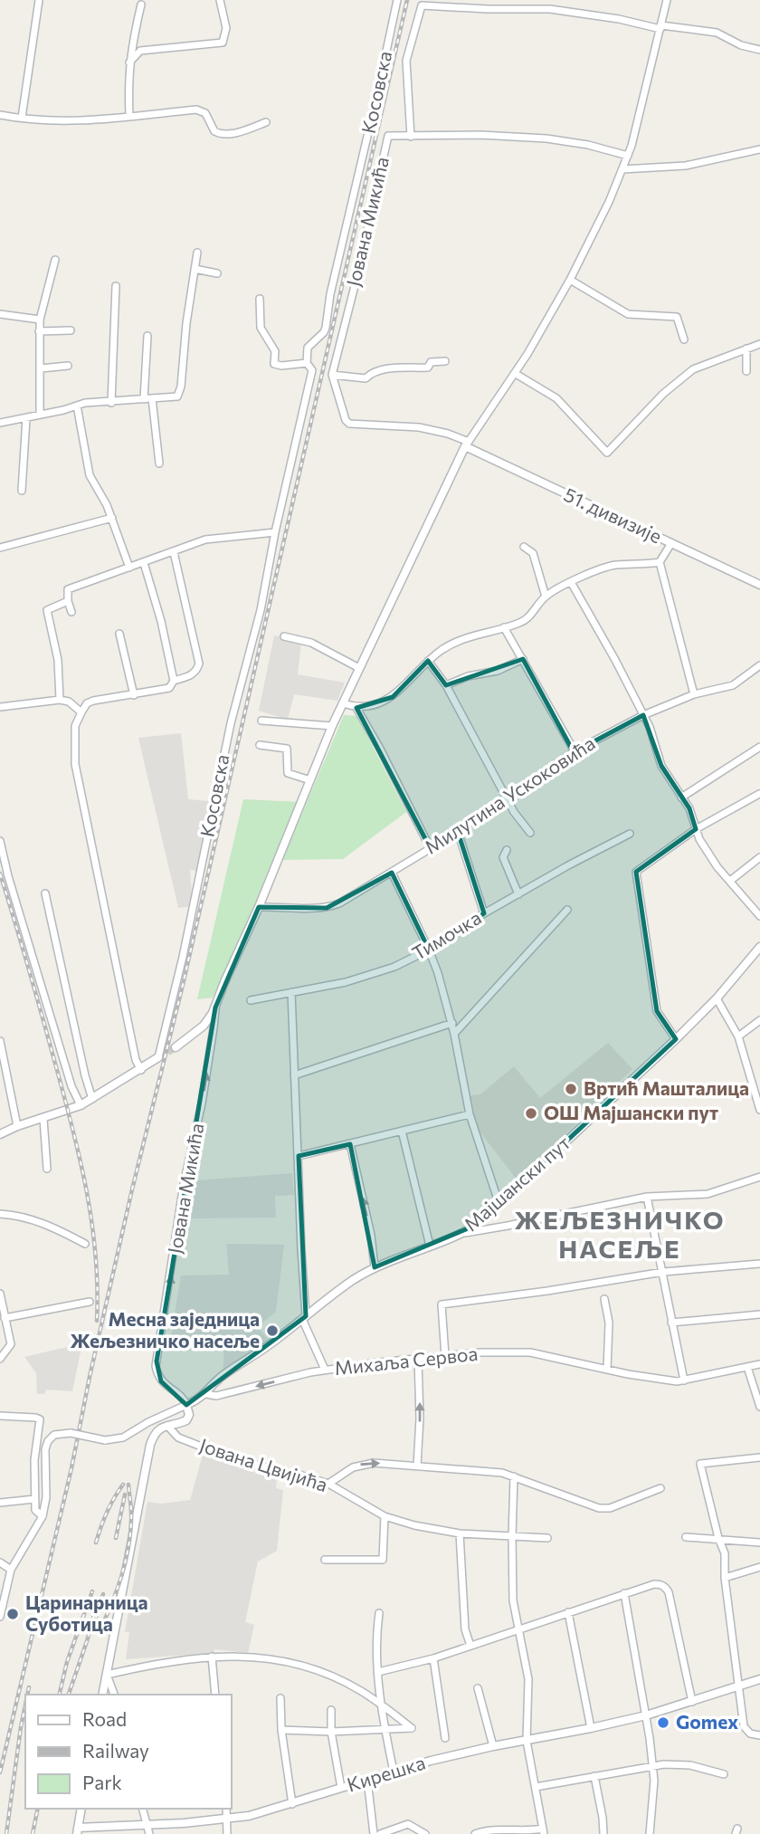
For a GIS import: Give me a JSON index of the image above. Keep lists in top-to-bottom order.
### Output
{
  "streets": {
    "street": [
      "Косовска",
      "Јована Микића",
      "51. дивизије",
      "Милутина Ускоковића",
      "Тимочка",
      "Мајшански пут",
      "Михаља Сервоа",
      "Јована Цвијића",
      "Кирешка"
    ]
  },
  "crossings": [
    ["Јована Микића", "51. дивизије"],
    ["Јована Микића", "Милутина Ускоковића"],
    ["Јована Микића", "Мајшански пут"],
    ["Мајшански пут", "Михаља Сервоа"]
  ],
  "districts": ["ЖЕЉЕЗНИЧКО НАСЕЉЕ"],
  "places": [
    "Вртић Машталица",
    "ОШ Мајшански пут",
    "Месна заједница Жељезничко насеље",
    "Царинарница Суботица",
    "Gomex"
  ],
  "legend": ["Road", "Railway", "Park"]
}
